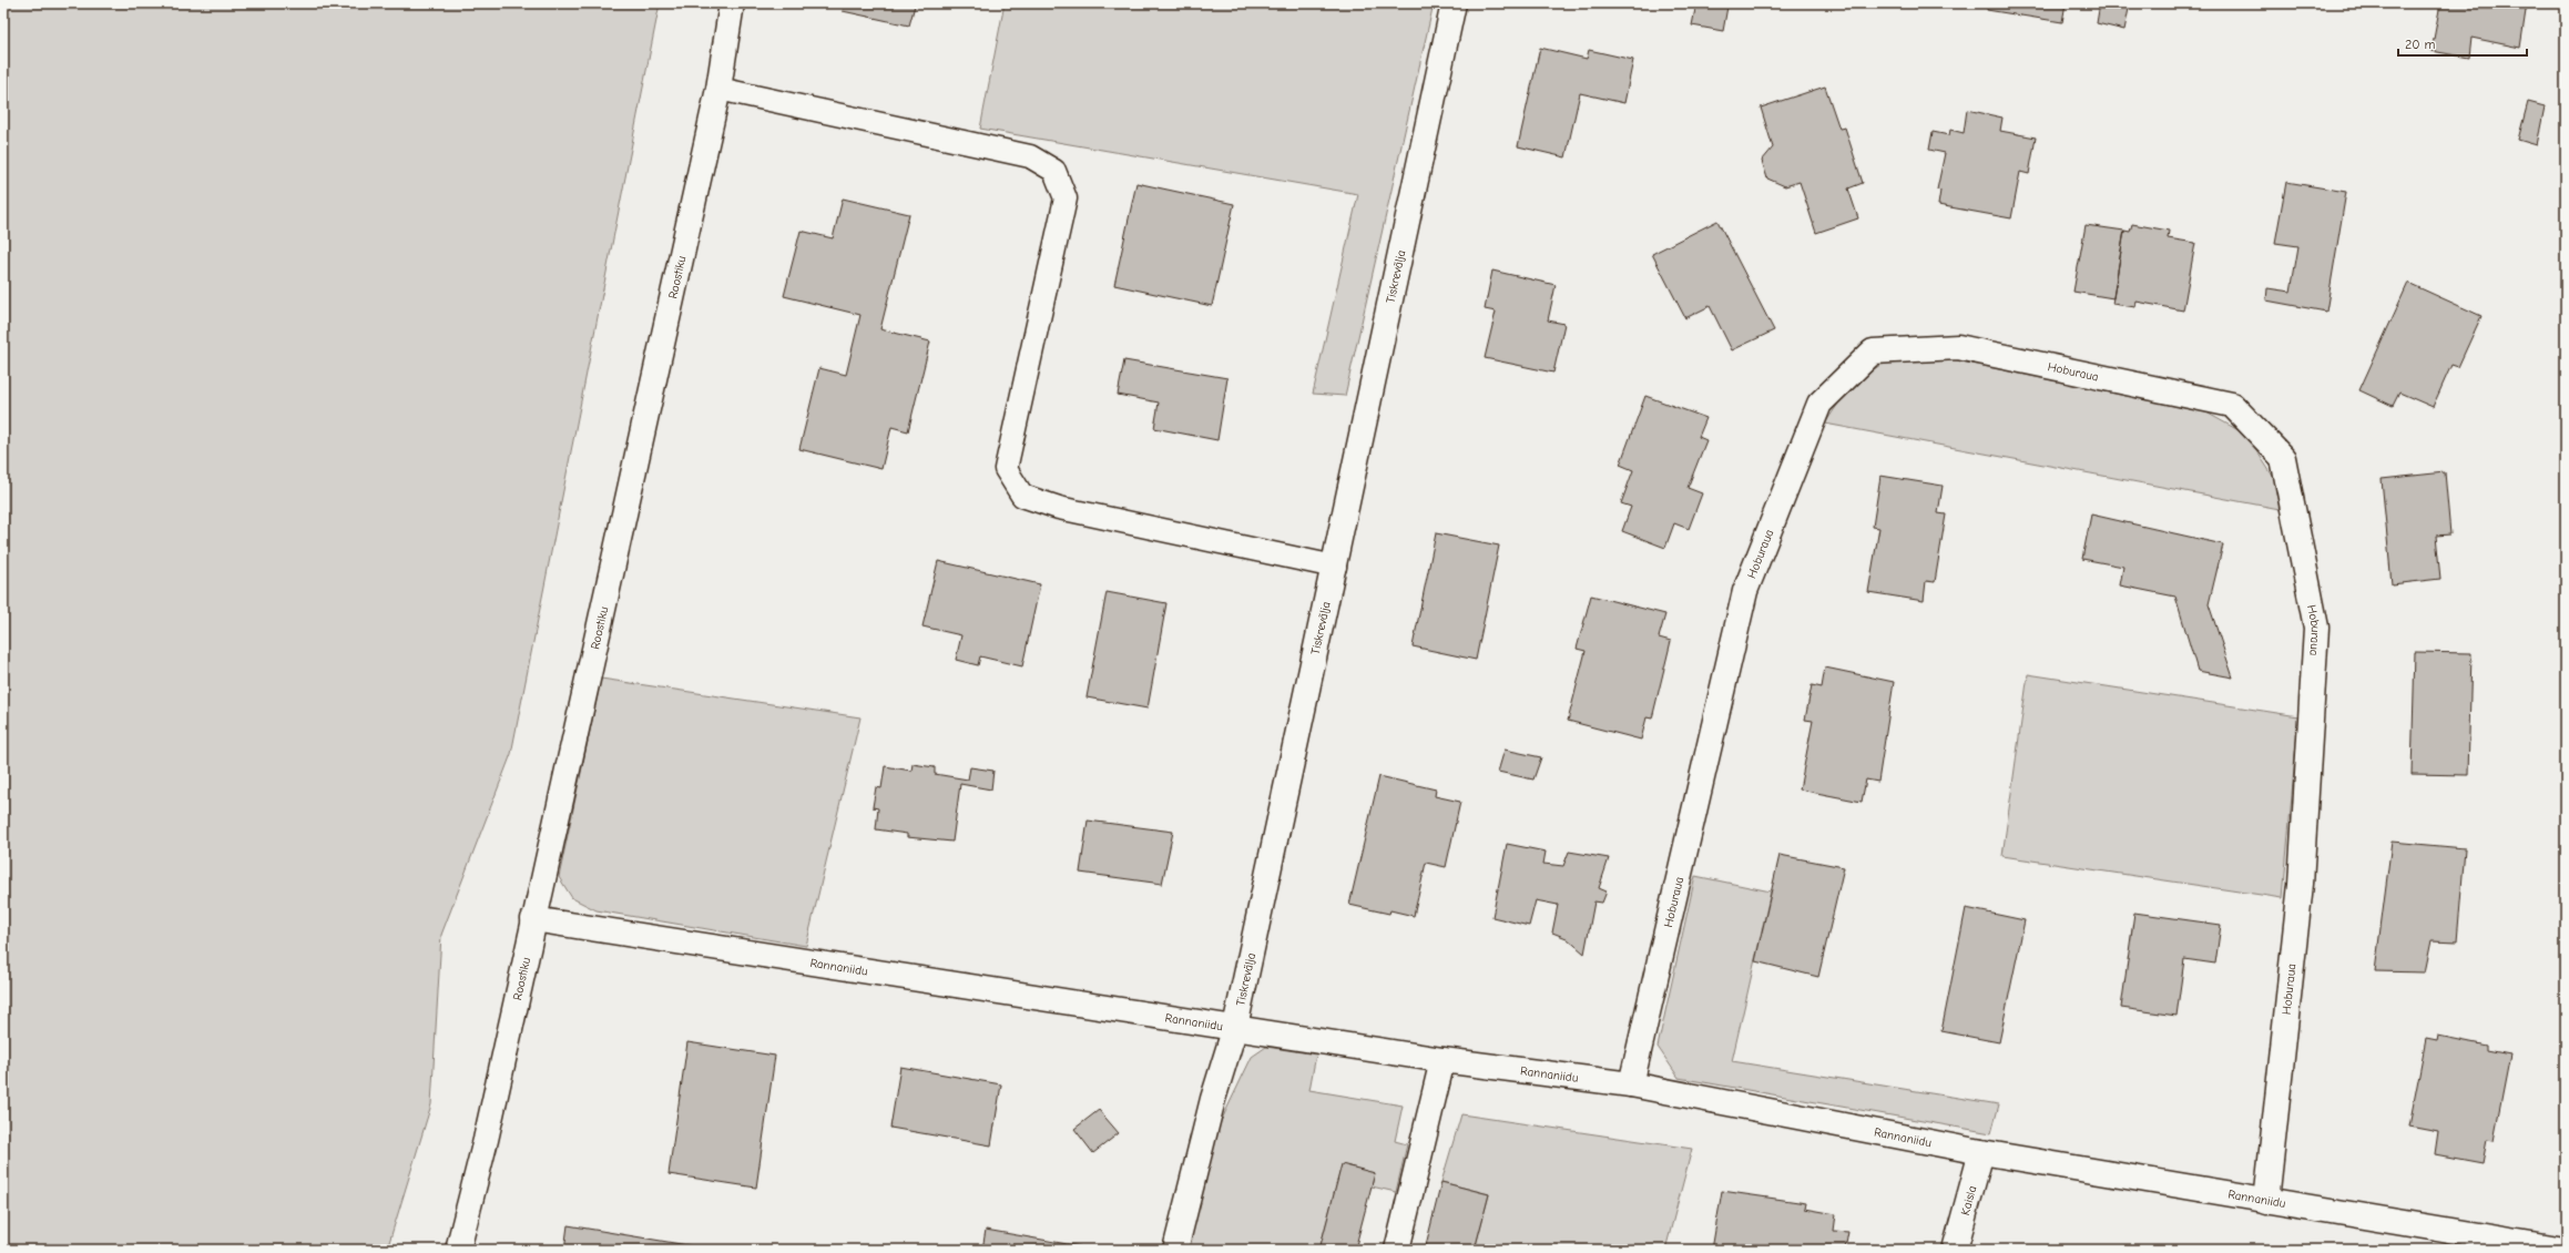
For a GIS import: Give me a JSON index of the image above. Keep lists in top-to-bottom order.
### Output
{
  "streets": {
    "street": [
      "Roostiku",
      "Tiskrevälja",
      "Hoburaua",
      "Rannaniidu",
      "Kaisla"
    ]
  },
  "crossings": [
    ["Roostiku", "Rannaniidu"],
    ["Tiskrevälja", "Rannaniidu"],
    ["Hoburaua", "Rannaniidu"],
    ["Rannaniidu", "Kaisla"]
  ],
  "scale_bar": "20 m"
}
